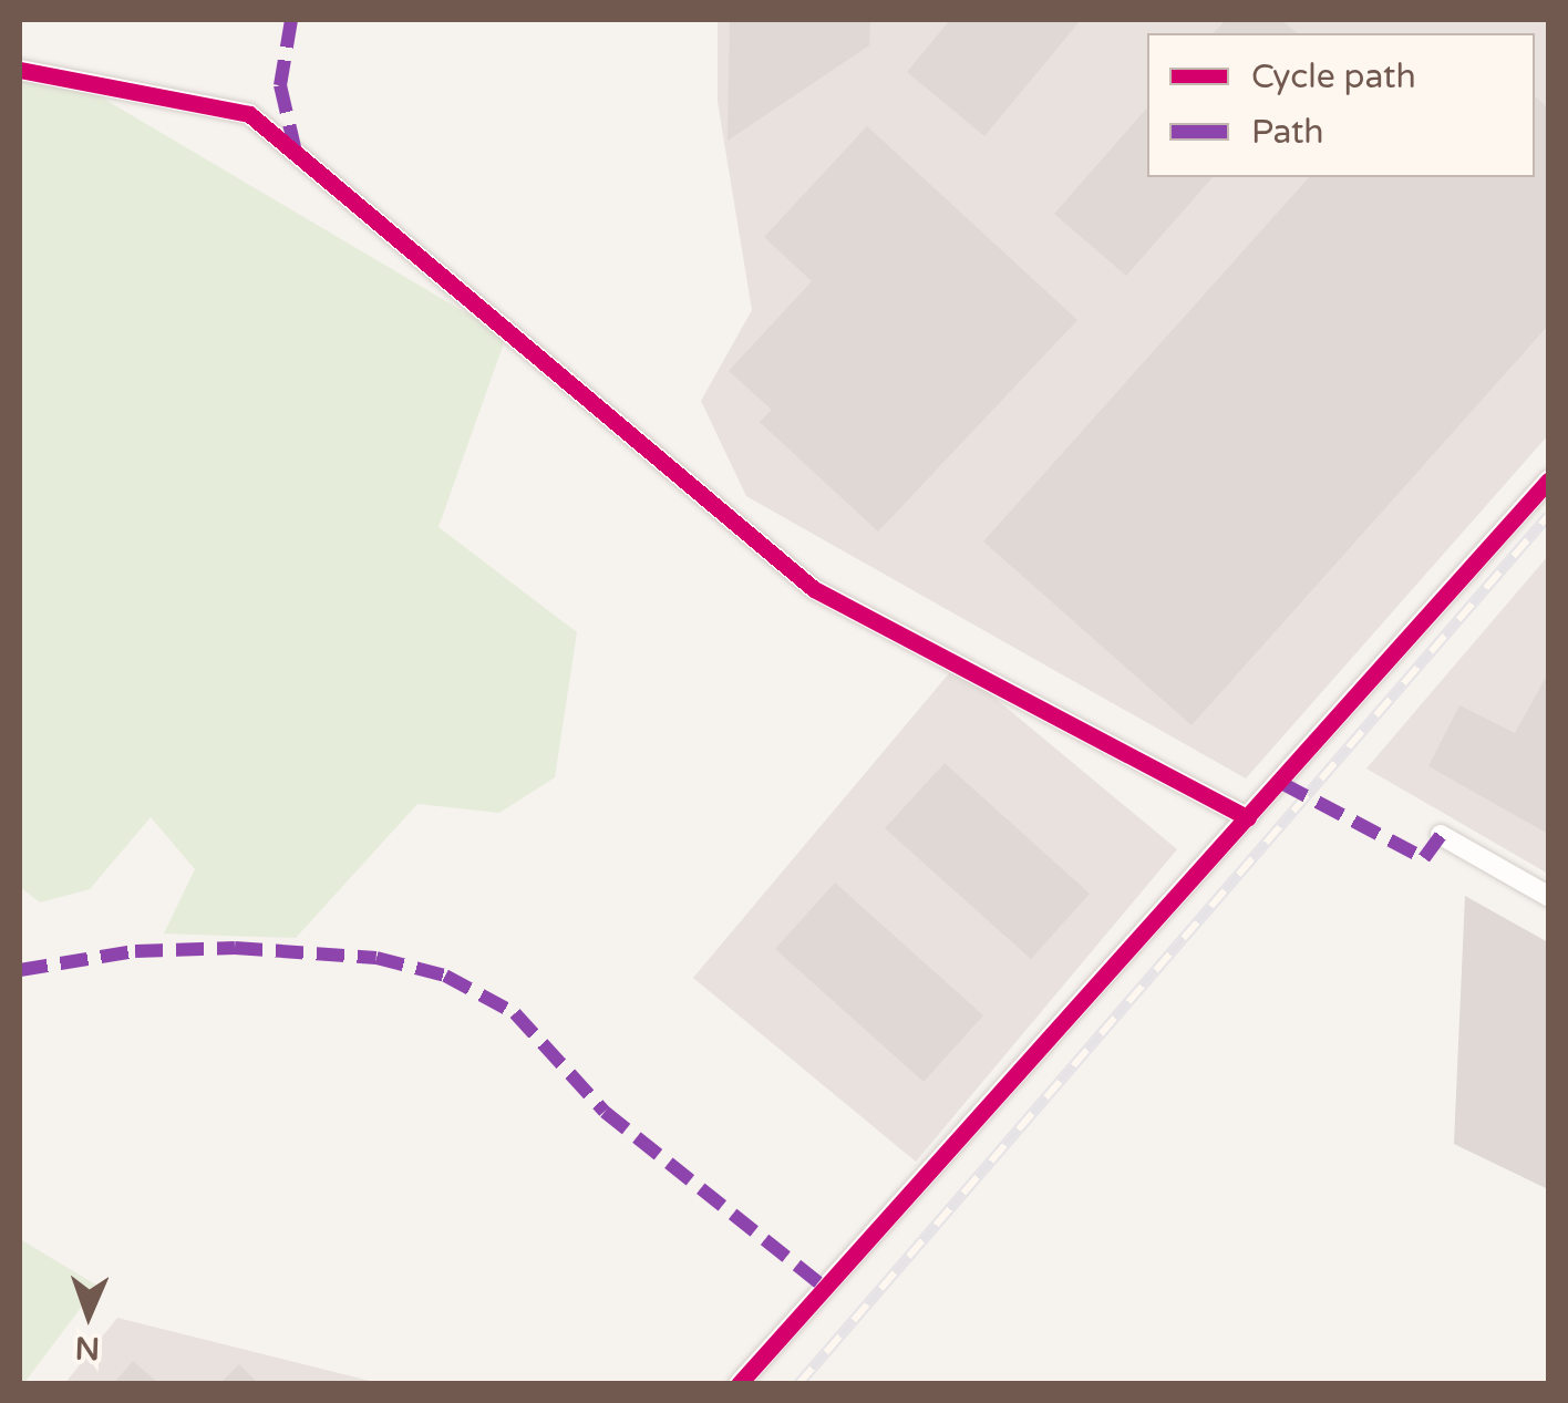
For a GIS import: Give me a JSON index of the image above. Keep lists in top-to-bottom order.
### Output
{
  "legend": ["Cycle path", "Path"],
  "north": "bottom"
}
